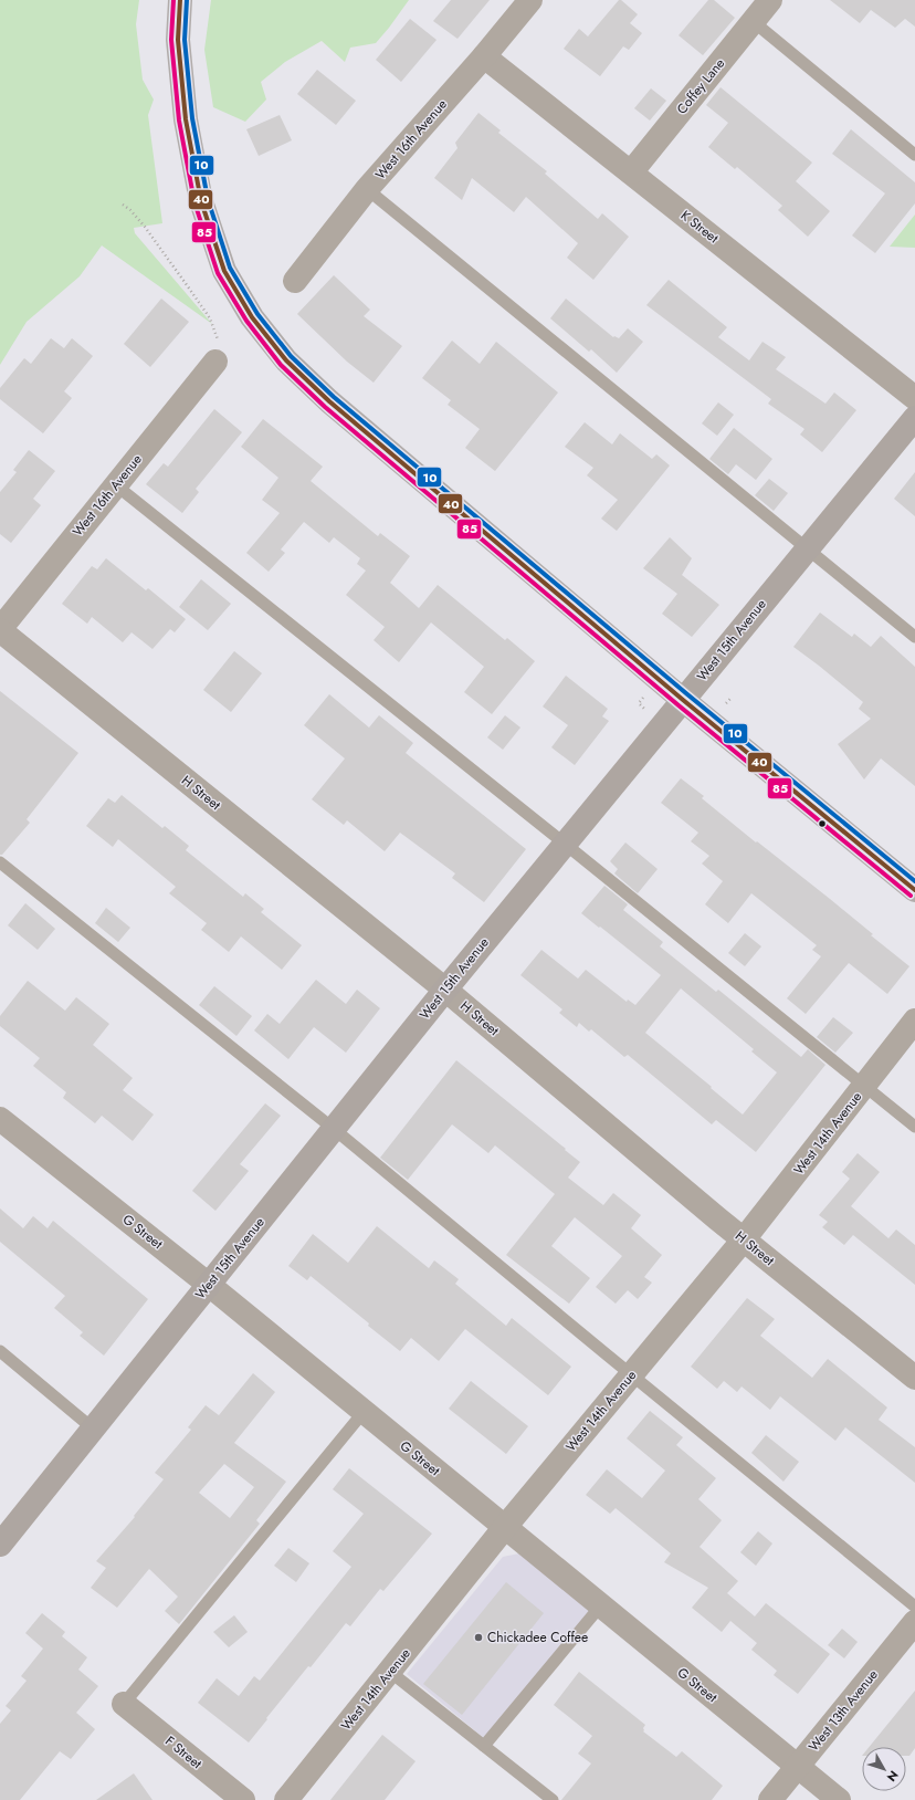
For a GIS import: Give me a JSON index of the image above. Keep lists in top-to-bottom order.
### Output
{
  "streets": {
    "main road": ["West 15th Avenue"],
    "street": [
      "Coffey Lane",
      "West 16th Avenue",
      "K Street",
      "H Street",
      "West 14th Avenue",
      "G Street",
      "West 13th Avenue",
      "F Street"
    ]
  },
  "crossings": [
    ["Coffey Lane", "K Street"],
    ["West 16th Avenue", "K Street"],
    ["West 16th Avenue", "H Street"],
    ["West 15th Avenue", "H Street"],
    ["West 15th Avenue", "G Street"],
    ["H Street", "West 14th Avenue"],
    ["West 14th Avenue", "G Street"],
    ["G Street", "West 13th Avenue"]
  ],
  "places": ["Chickadee Coffee"],
  "lines": ["transit line 40", "transit line 85", "transit line 10"],
  "north": "bottom right"
}
